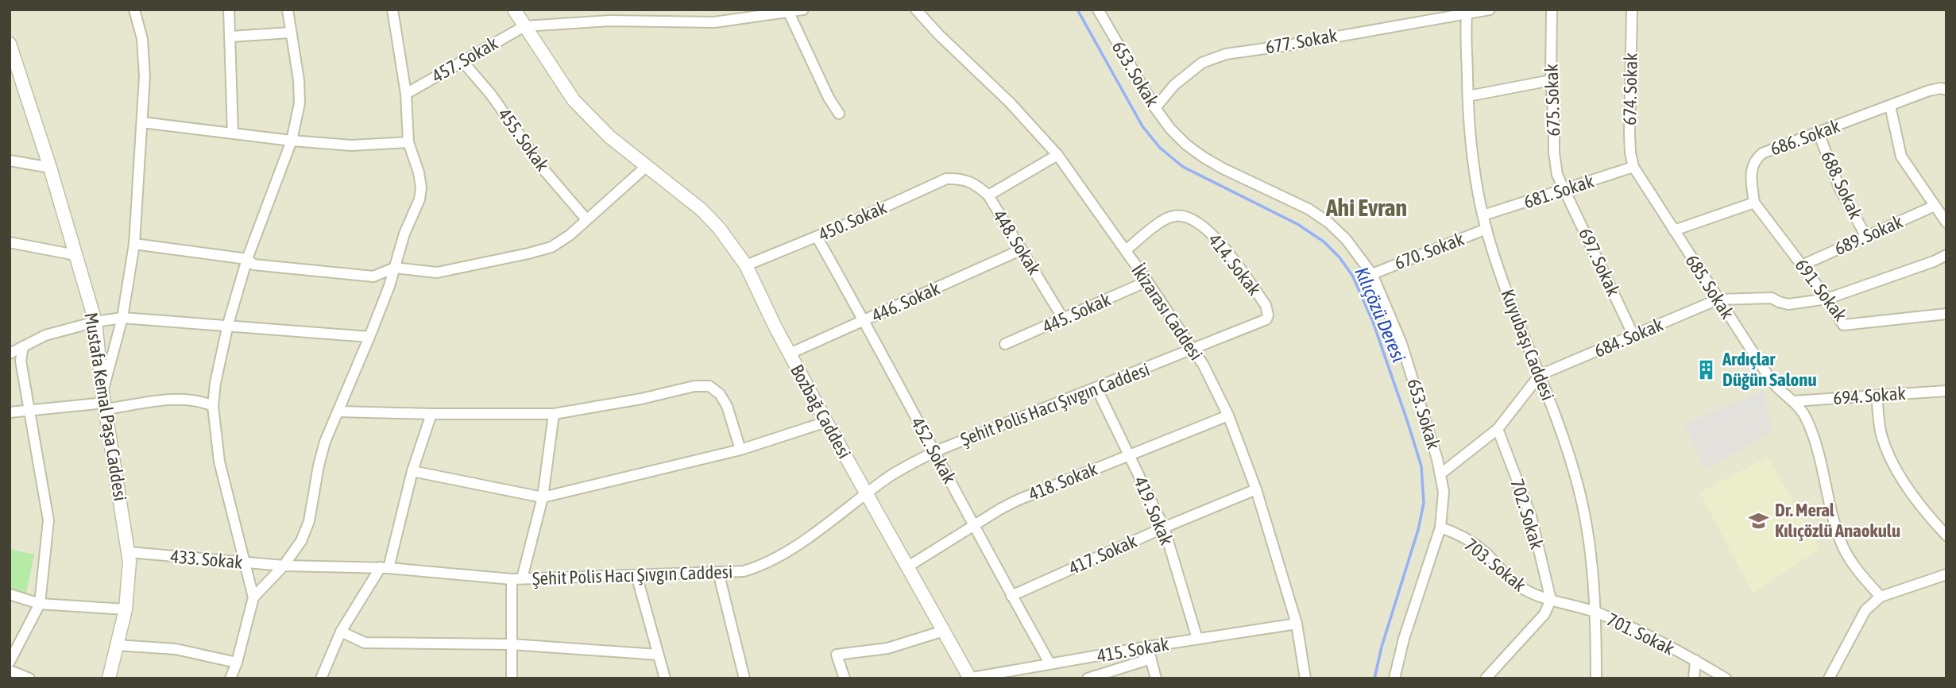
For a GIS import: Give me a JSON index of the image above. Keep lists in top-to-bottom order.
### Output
{
  "streets": {
    "street": [
      "677. Sokak",
      "457. Sokak",
      "653. Sokak",
      "674. Sokak",
      "675. Sokak",
      "686. Sokak",
      "455. Sokak",
      "688. Sokak",
      "681. Sokak",
      "450. Sokak",
      "689. Sokak",
      "448. Sokak",
      "670. Sokak",
      "697. Sokak",
      "414. Sokak",
      "685. Sokak",
      "691. Sokak",
      "446. Sokak",
      "İkizarası Caddesi",
      "445. Sokak",
      "684. Sokak",
      "Kuyubaşı Caddesi",
      "694. Sokak",
      "Şehit Polis Hacı Şıvgın Caddesi",
      "Mustafa Kemal Paşa Caddesi",
      "Bozbağ Caddesi",
      "452. Sokak",
      "418. Sokak",
      "419. Sokak",
      "702. Sokak",
      "417. Sokak",
      "433. Sokak",
      "703. Sokak",
      "701. Sokak",
      "415. Sokak"
    ]
  },
  "crossings": [
    ["677. Sokak", "653. Sokak"],
    ["677. Sokak", "Kuyubaşı Caddesi"],
    ["457. Sokak", "455. Sokak"],
    ["457. Sokak", "Bozbağ Caddesi"],
    ["653. Sokak", "670. Sokak"],
    ["653. Sokak", "703. Sokak"],
    ["674. Sokak", "681. Sokak"],
    ["674. Sokak", "685. Sokak"],
    ["675. Sokak", "681. Sokak"],
    ["675. Sokak", "697. Sokak"],
    ["686. Sokak", "688. Sokak"],
    ["686. Sokak", "691. Sokak"],
    ["688. Sokak", "689. Sokak"],
    ["681. Sokak", "697. Sokak"],
    ["681. Sokak", "685. Sokak"],
    ["681. Sokak", "Kuyubaşı Caddesi"],
    ["450. Sokak", "448. Sokak"],
    ["450. Sokak", "Bozbağ Caddesi"],
    ["450. Sokak", "452. Sokak"],
    ["689. Sokak", "691. Sokak"],
    ["448. Sokak", "446. Sokak"],
    ["448. Sokak", "445. Sokak"],
    ["670. Sokak", "Kuyubaşı Caddesi"],
    ["697. Sokak", "684. Sokak"],
    ["414. Sokak", "İkizarası Caddesi"],
    ["414. Sokak", "Şehit Polis Hacı Şıvgın Caddesi"],
    ["685. Sokak", "684. Sokak"],
    ["685. Sokak", "694. Sokak"],
    ["446. Sokak", "Bozbağ Caddesi"],
    ["446. Sokak", "452. Sokak"],
    ["İkizarası Caddesi", "445. Sokak"],
    ["İkizarası Caddesi", "Şehit Polis Hacı Şıvgın Caddesi"],
    ["İkizarası Caddesi", "418. Sokak"],
    ["İkizarası Caddesi", "417. Sokak"],
    ["İkizarası Caddesi", "415. Sokak"],
    ["684. Sokak", "Kuyubaşı Caddesi"],
    ["Kuyubaşı Caddesi", "701. Sokak"],
    ["Şehit Polis Hacı Şıvgın Caddesi", "Bozbağ Caddesi"],
    ["Şehit Polis Hacı Şıvgın Caddesi", "452. Sokak"],
    ["Şehit Polis Hacı Şıvgın Caddesi", "419. Sokak"],
    ["Şehit Polis Hacı Şıvgın Caddesi", "433. Sokak"],
    ["Mustafa Kemal Paşa Caddesi", "433. Sokak"],
    ["Bozbağ Caddesi", "418. Sokak"],
    ["Bozbağ Caddesi", "415. Sokak"],
    ["452. Sokak", "418. Sokak"],
    ["452. Sokak", "417. Sokak"],
    ["452. Sokak", "415. Sokak"],
    ["418. Sokak", "419. Sokak"],
    ["419. Sokak", "417. Sokak"],
    ["419. Sokak", "415. Sokak"],
    ["702. Sokak", "703. Sokak"],
    ["702. Sokak", "701. Sokak"],
    ["703. Sokak", "701. Sokak"]
  ],
  "districts": ["Ahi Evran"],
  "water": ["Kılıçözü Deresi"],
  "places": {
    "building": ["Ardıçlar Düğün Salonu"],
    "school or university": ["Dr. Meral Kılıçözlü Anaokulu"]
  }
}
